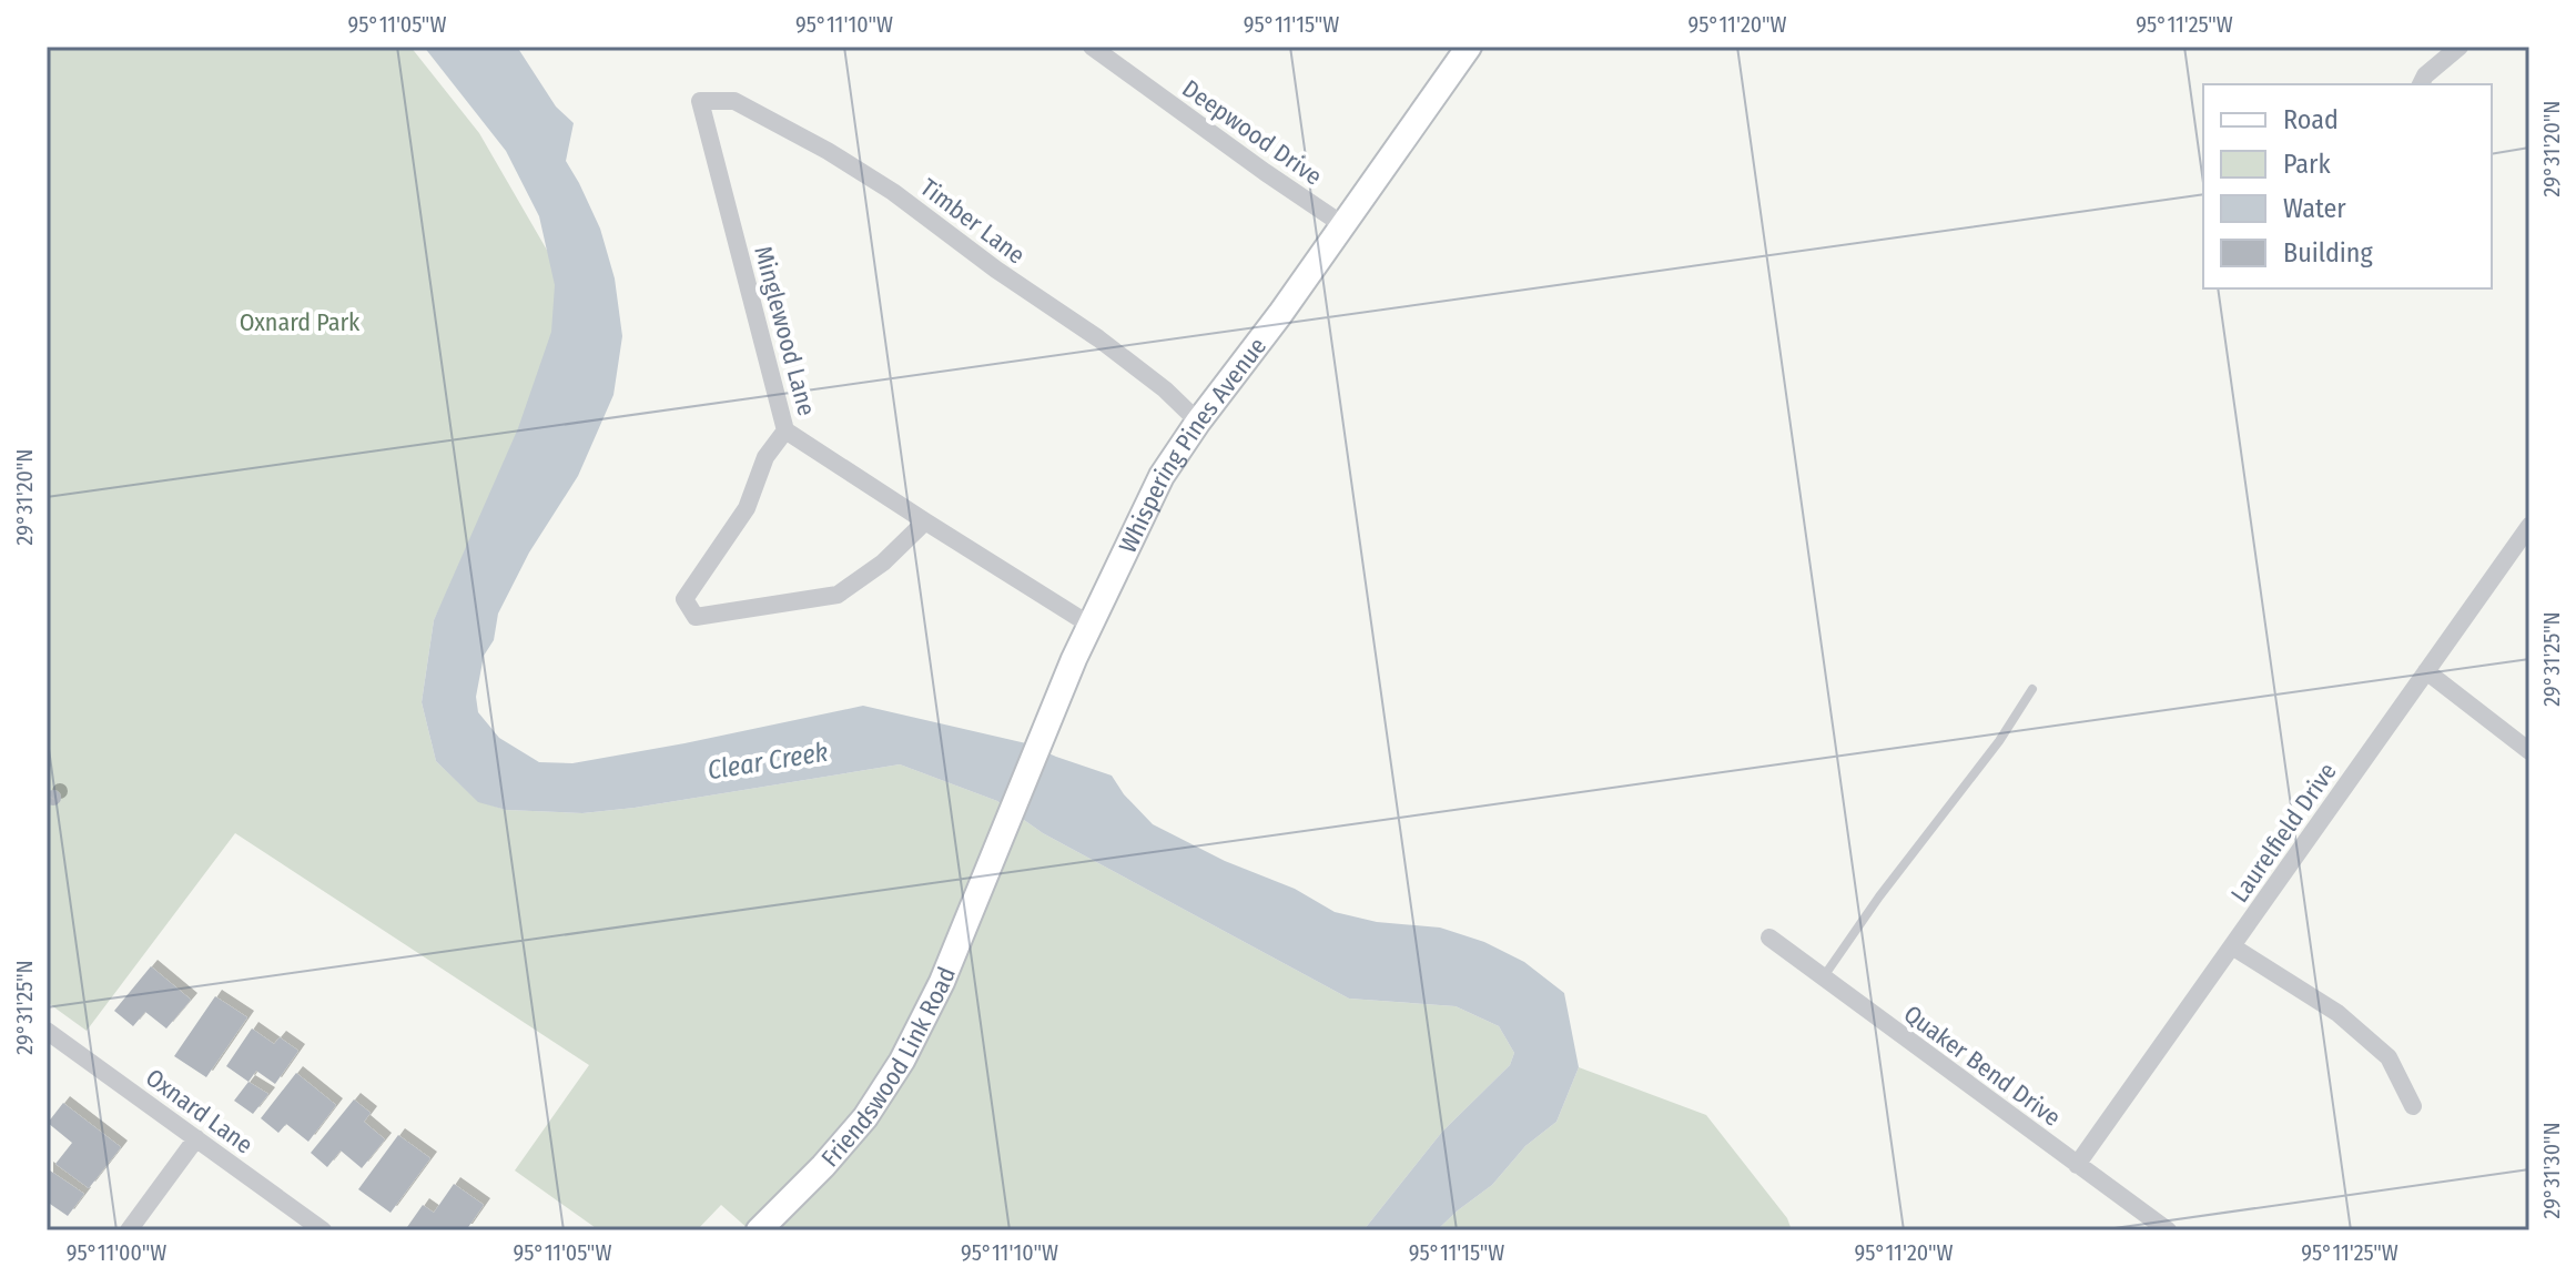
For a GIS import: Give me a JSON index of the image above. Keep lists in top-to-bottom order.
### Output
{
  "streets": {
    "main road": ["Whispering Pines Avenue", "Friendswood Link Road"],
    "street": [
      "Deepwood Drive",
      "Timber Lane",
      "Minglewood Lane",
      "Laurelfield Drive",
      "Quaker Bend Drive",
      "Oxnard Lane"
    ]
  },
  "crossings": [
    ["Deepwood Drive", "Whispering Pines Avenue"],
    ["Timber Lane", "Minglewood Lane"],
    ["Timber Lane", "Whispering Pines Avenue"],
    ["Minglewood Lane", "Whispering Pines Avenue"],
    ["Whispering Pines Avenue", "Friendswood Link Road"],
    ["Laurelfield Drive", "Quaker Bend Drive"]
  ],
  "water": ["Clear Creek"],
  "parks": ["Oxnard Park"],
  "legend": [
    "Road",
    "Park",
    "Water",
    "Building"
  ],
  "coordinates": [
    "95°11'05\"W",
    "95°11'10\"W",
    "95°11'15\"W",
    "95°11'20\"W",
    "95°11'25\"W",
    "29°31'20\"N",
    "29°31'25\"N",
    "29°31'30\"N",
    "95°11'00\"W"
  ]
}
